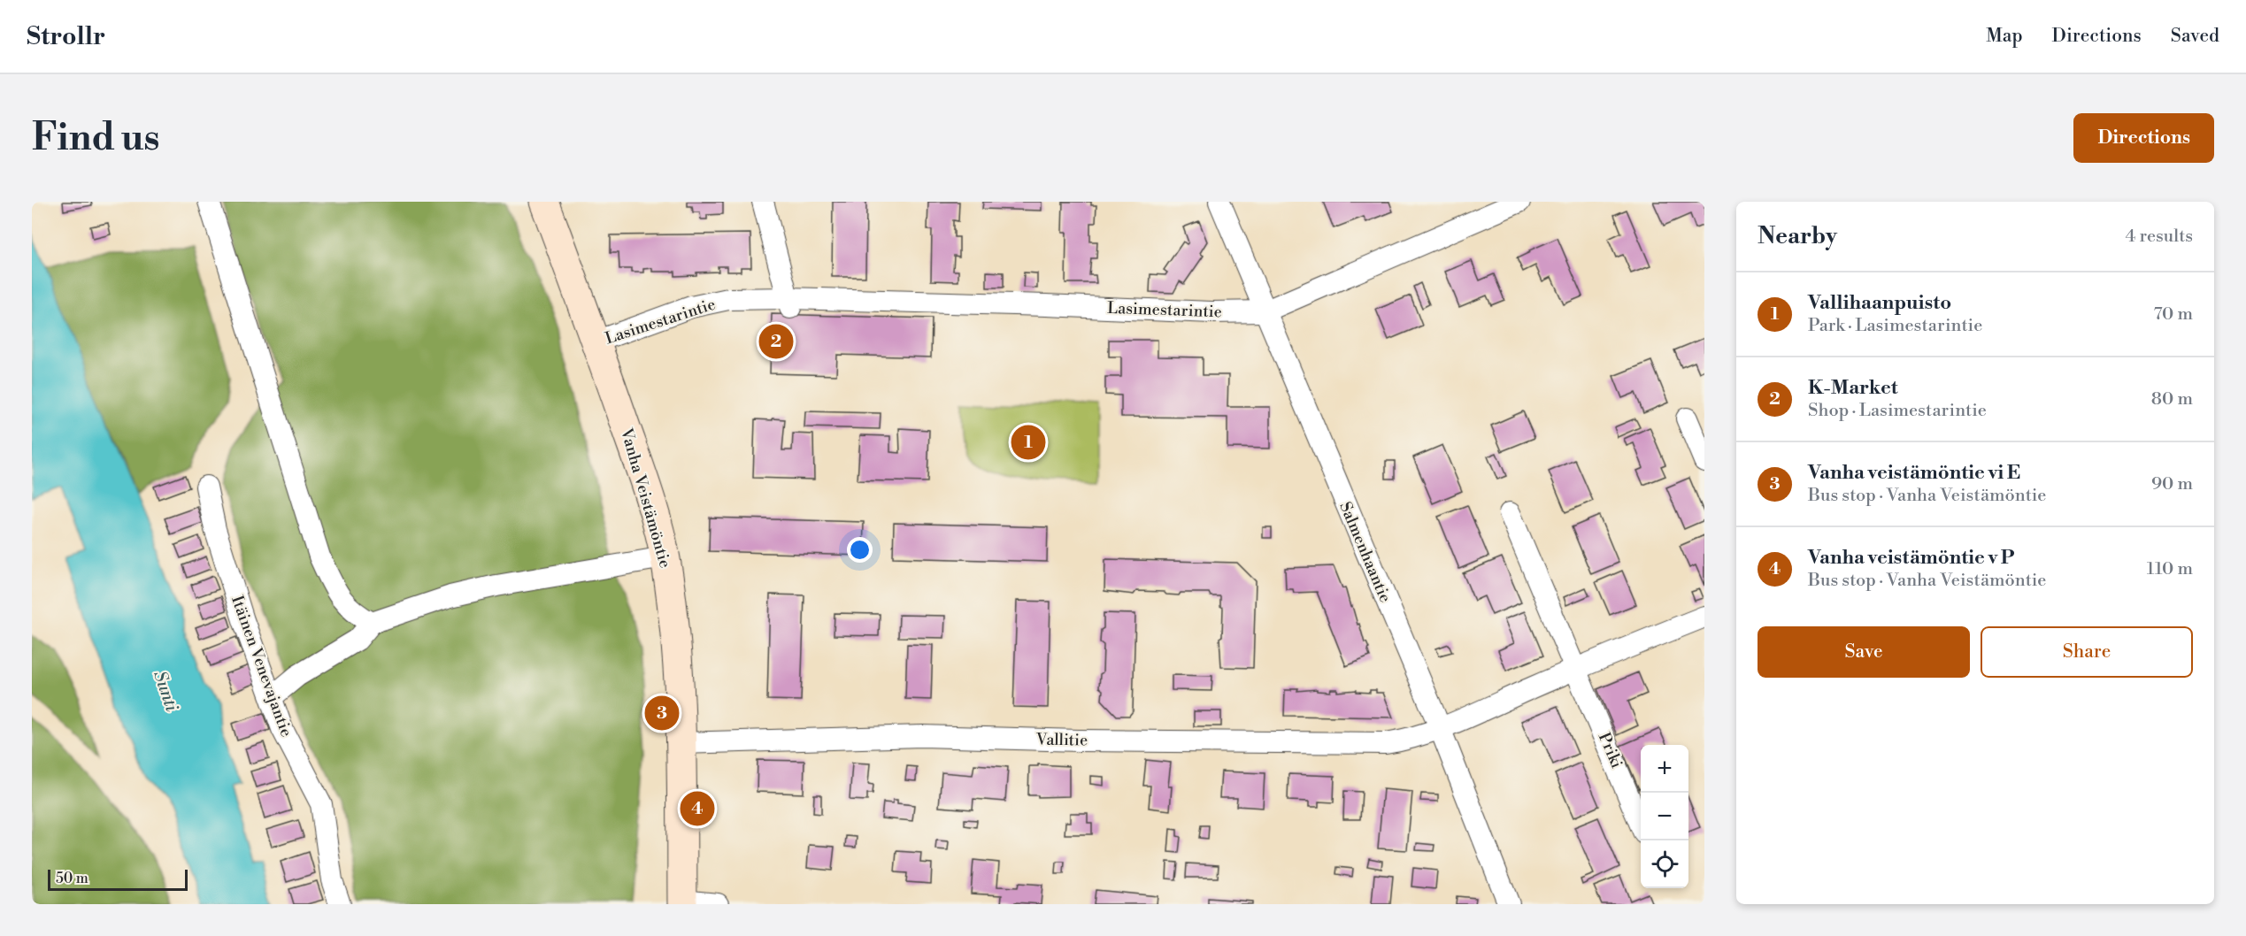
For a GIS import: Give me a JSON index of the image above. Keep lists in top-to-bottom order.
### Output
{
  "streets": {
    "street": [
      "Lasimestarintie",
      "Vanha Veistämöntie",
      "Salmenhaantie",
      "Itäinen Venevajantie",
      "Vallitie",
      "Priki"
    ]
  },
  "crossings": [
    ["Lasimestarintie", "Vanha Veistämöntie"],
    ["Lasimestarintie", "Salmenhaantie"],
    ["Vanha Veistämöntie", "Vallitie"],
    ["Salmenhaantie", "Vallitie"]
  ],
  "water": ["Sunti"],
  "scale_bar": "50 m",
  "page": {
    "header": "Strollr",
    "nav": ["Map", "Directions", "Saved"],
    "buttons": [
      "Directions",
      ["Save", "Share"]
    ],
    "title": "Find us",
    "heading": ["Nearby", "4 results"],
    "list": [
      {
        "mark": "1",
        "name": "Vallihaanpuisto",
        "note": "Park · Lasimestarintie",
        "value": "70 m"
      },
      {
        "mark": "2",
        "name": "K-Market",
        "note": "Shop · Lasimestarintie",
        "value": "80 m"
      },
      {
        "mark": "3",
        "name": "Vanha veistämöntie vi E",
        "note": "Bus stop · Vanha Veistämöntie",
        "value": "90 m"
      },
      {
        "mark": "4",
        "name": "Vanha veistämöntie v P",
        "note": "Bus stop · Vanha Veistämöntie",
        "value": "110 m"
      }
    ],
    "pins": [
      "2",
      "1",
      "3",
      "4"
    ],
    "map_buttons": ["+", "−"],
    "scale": "50 m"
  }
}
